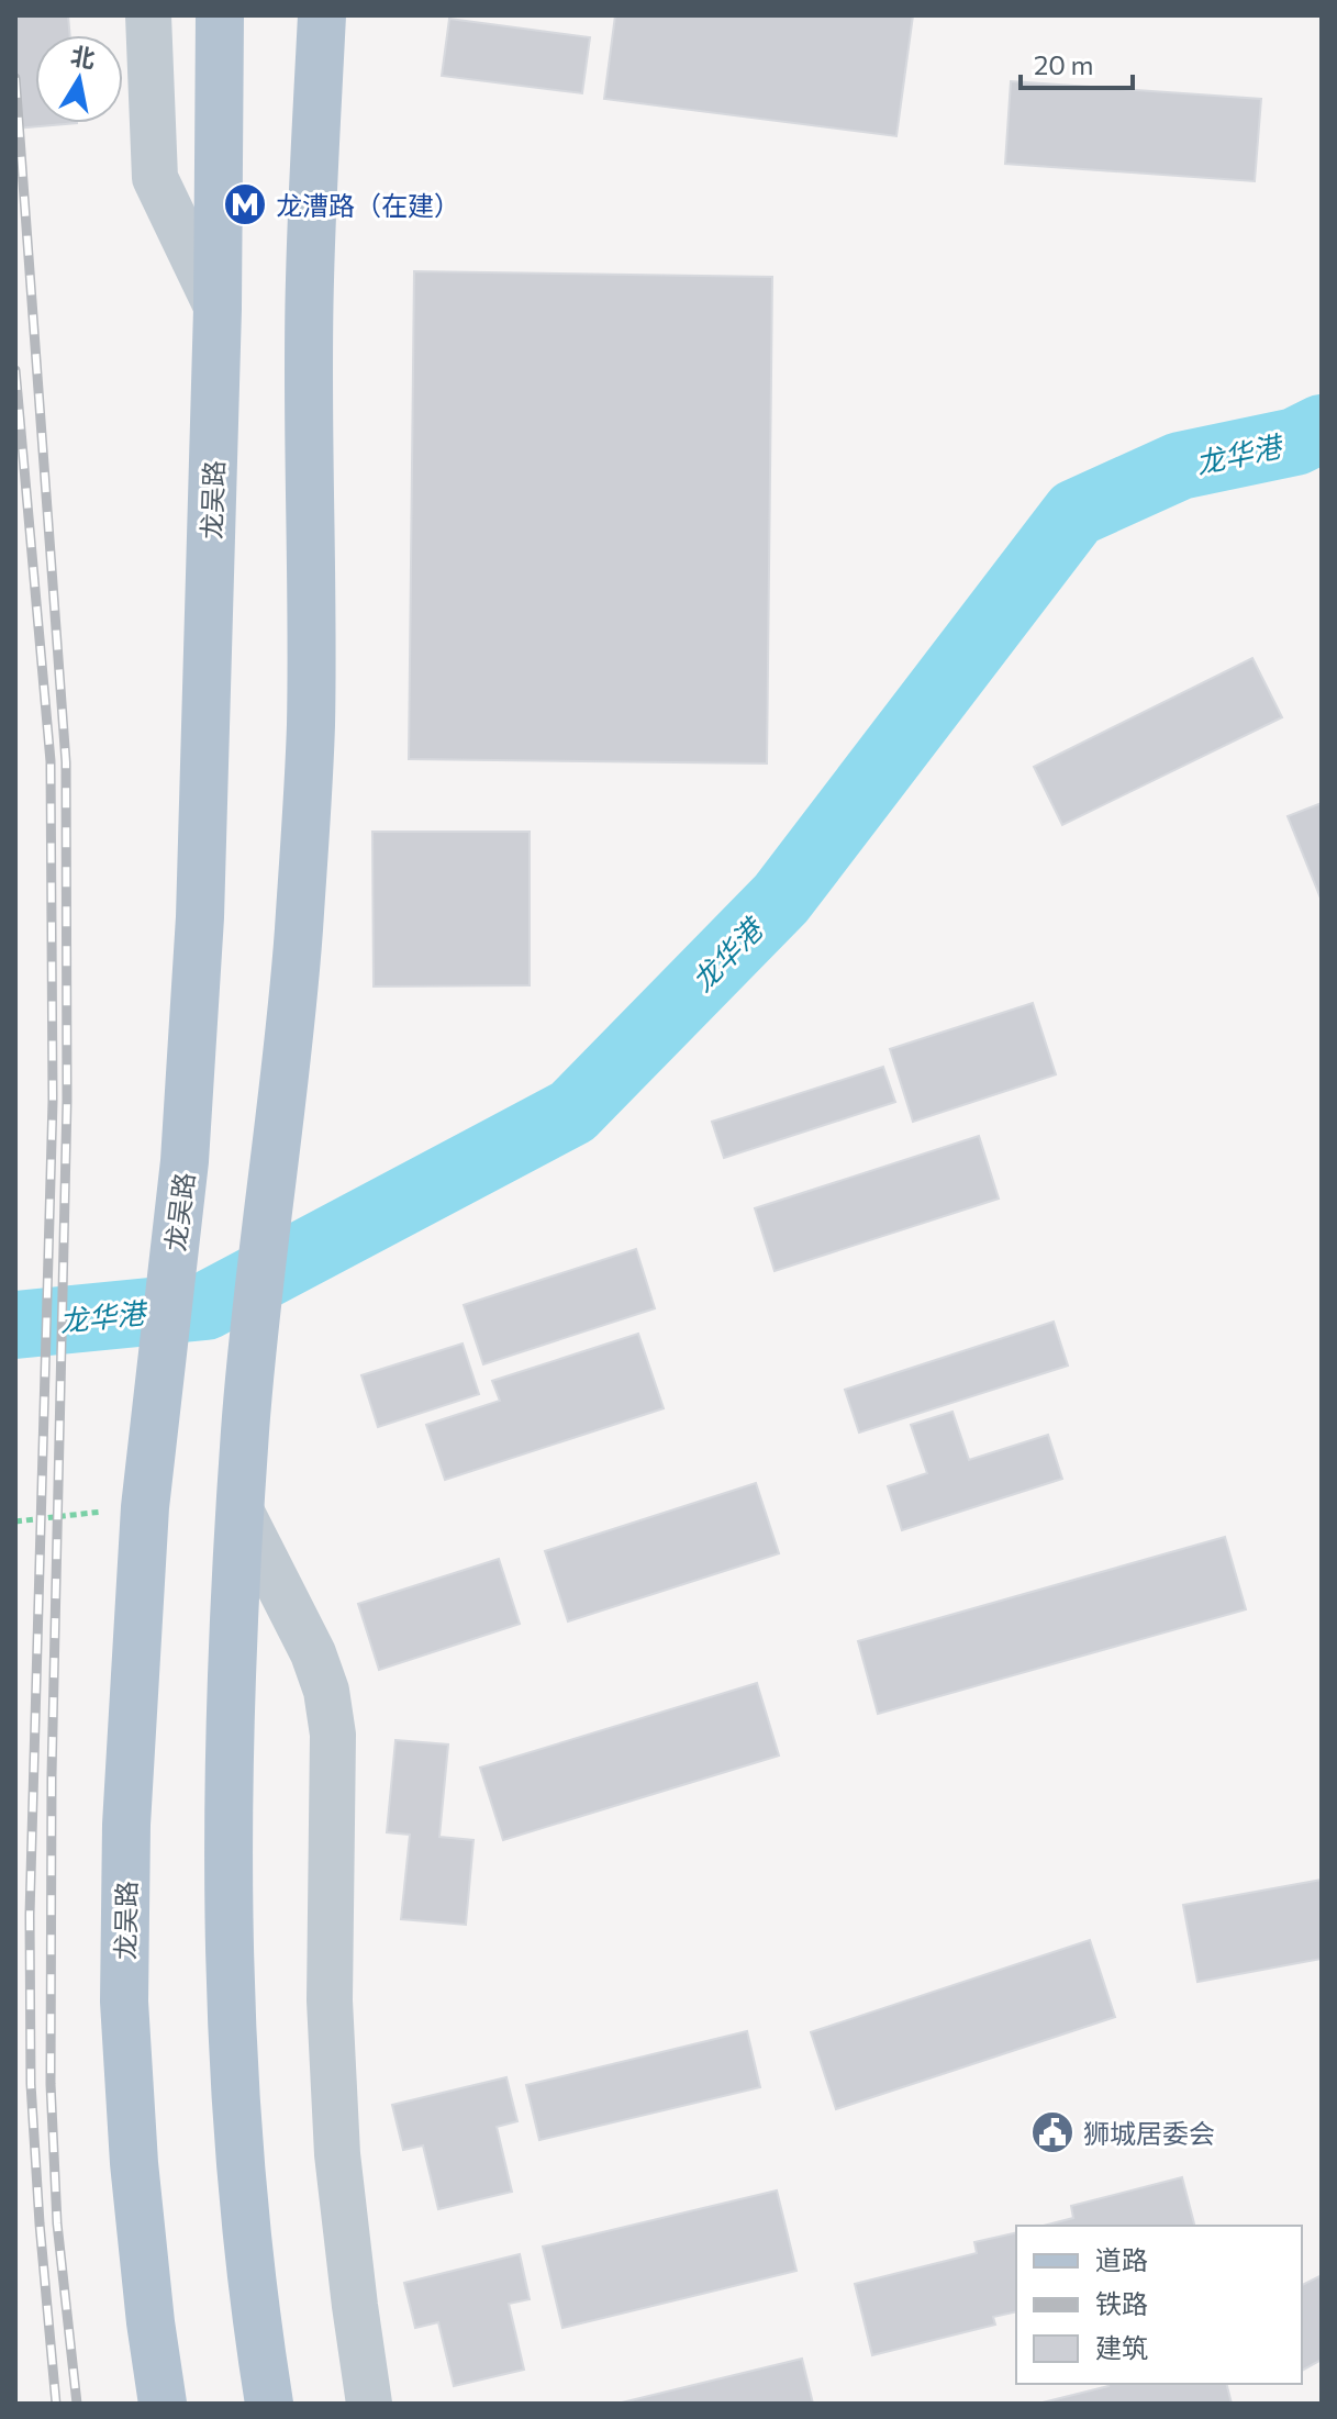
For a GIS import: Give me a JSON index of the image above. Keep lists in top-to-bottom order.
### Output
{
  "streets": {
    "main road": ["龙吴路"]
  },
  "water": ["龙华港"],
  "places": {
    "metro station": ["龙漕路（在建）"],
    "public building": ["狮城居委会"]
  },
  "legend": ["道路", "铁路", "建筑"],
  "scale_bar": "20 m",
  "north": "top"
}
